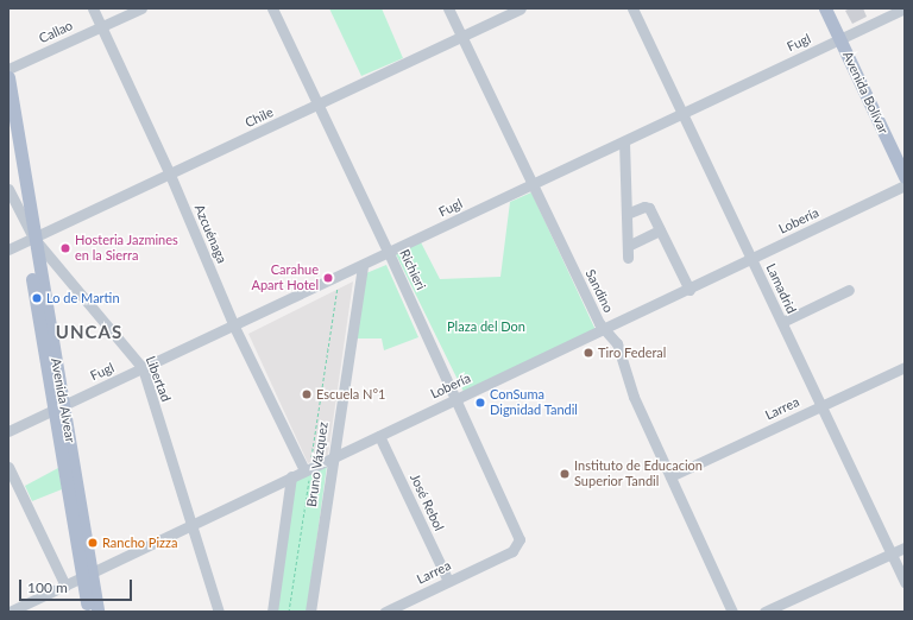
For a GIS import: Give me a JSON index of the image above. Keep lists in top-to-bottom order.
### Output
{
  "streets": {
    "main road": ["Avenida Bolívar", "Avenida Alvear"],
    "street": [
      "Callao",
      "Fugl",
      "Chile",
      "Lobería",
      "Azcuénaga",
      "Richieri",
      "Lamadrid",
      "Sandino",
      "Libertad",
      "Larrea",
      "Bruno Vázquez",
      "José Rebol"
    ]
  },
  "crossings": [
    ["Callao", "Azcuénaga"],
    ["Fugl", "Avenida Bolívar"],
    ["Fugl", "Azcuénaga"],
    ["Fugl", "Richieri"],
    ["Fugl", "Lamadrid"],
    ["Fugl", "Sandino"],
    ["Fugl", "Libertad"],
    ["Fugl", "Avenida Alvear"],
    ["Fugl", "Bruno Vázquez"],
    ["Chile", "Azcuénaga"],
    ["Chile", "Richieri"],
    ["Chile", "Sandino"],
    ["Chile", "Libertad"],
    ["Chile", "Avenida Alvear"],
    ["Lobería", "Azcuénaga"],
    ["Lobería", "Richieri"],
    ["Lobería", "Lamadrid"],
    ["Lobería", "Sandino"],
    ["Lobería", "Libertad"],
    ["Lobería", "Avenida Alvear"],
    ["Lobería", "Bruno Vázquez"],
    ["Lobería", "José Rebol"],
    ["Richieri", "Larrea"],
    ["Lamadrid", "Larrea"],
    ["Sandino", "Larrea"],
    ["Libertad", "Avenida Alvear"],
    ["Larrea", "José Rebol"]
  ],
  "districts": ["UNCAS"],
  "parks": ["Plaza del Don"],
  "places": [
    "Hosteria Jazmines en la Sierra",
    "Carahue Apart Hotel",
    "Lo de Martin",
    "Tiro Federal",
    "Escuela N°1",
    "ConSuma Dignidad Tandil",
    "Instituto de Educacion Superior Tandil",
    "Rancho Pizza"
  ],
  "scale_bar": "100 m"
}
